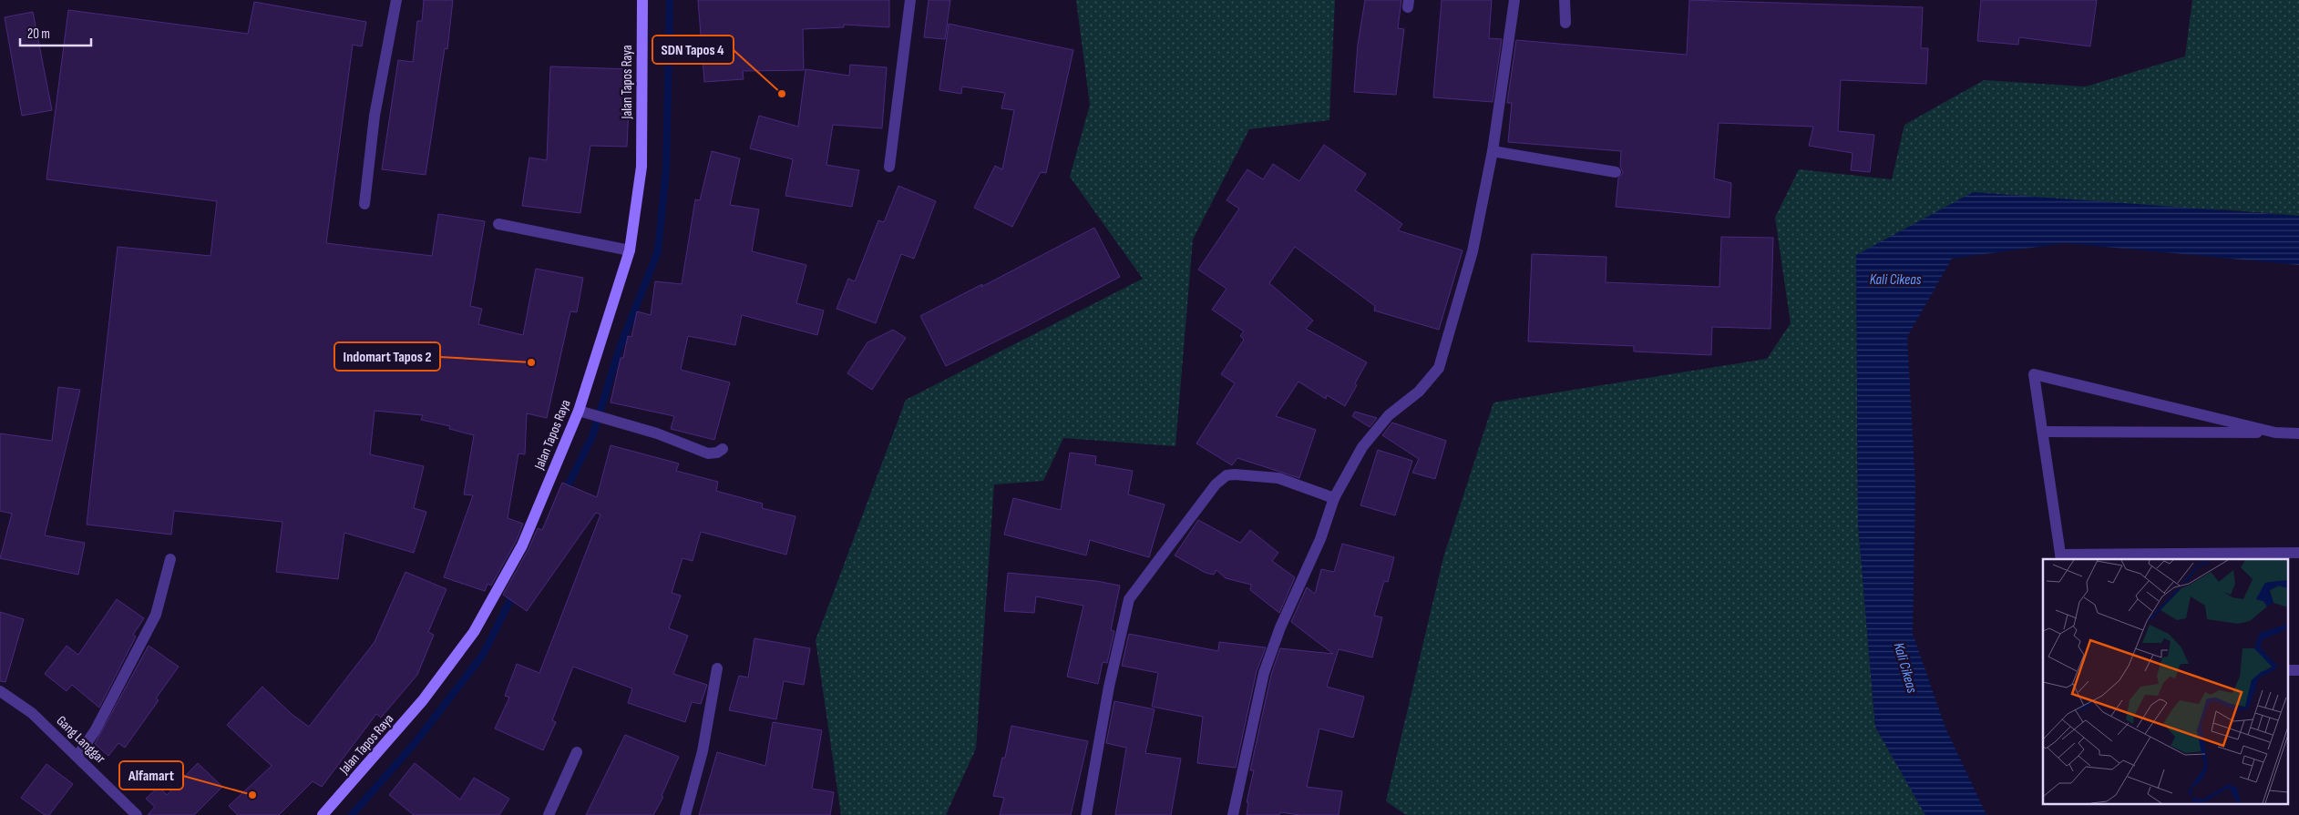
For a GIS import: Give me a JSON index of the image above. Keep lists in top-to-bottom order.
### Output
{
  "streets": {
    "main road": ["Jalan Tapos Raya"],
    "street": ["Gang Langgar"]
  },
  "water": ["Kali Cikeas"],
  "places": ["SDN Tapos 4", "Indomart Tapos 2", "Alfamart"],
  "scale_bar": "20 m"
}
